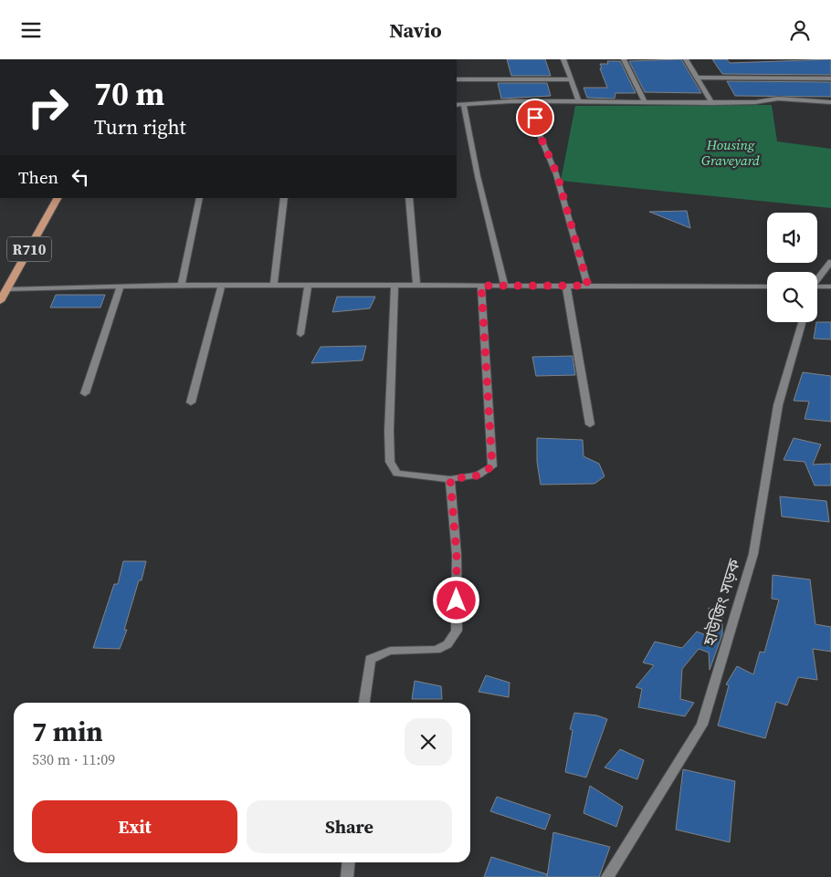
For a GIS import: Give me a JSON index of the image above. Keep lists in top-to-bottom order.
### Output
{
  "streets": {
    "main road": ["R710"],
    "street": ["হাউজিং সড়ক"]
  },
  "parks": ["Housing Graveyard"],
  "page": {
    "header": "Navio",
    "turn": ["70 m", "Turn right"],
    "then": "Then",
    "heading": ["7 min", "530 m · 11:09"],
    "buttons": ["Exit", "Share"]
  }
}
